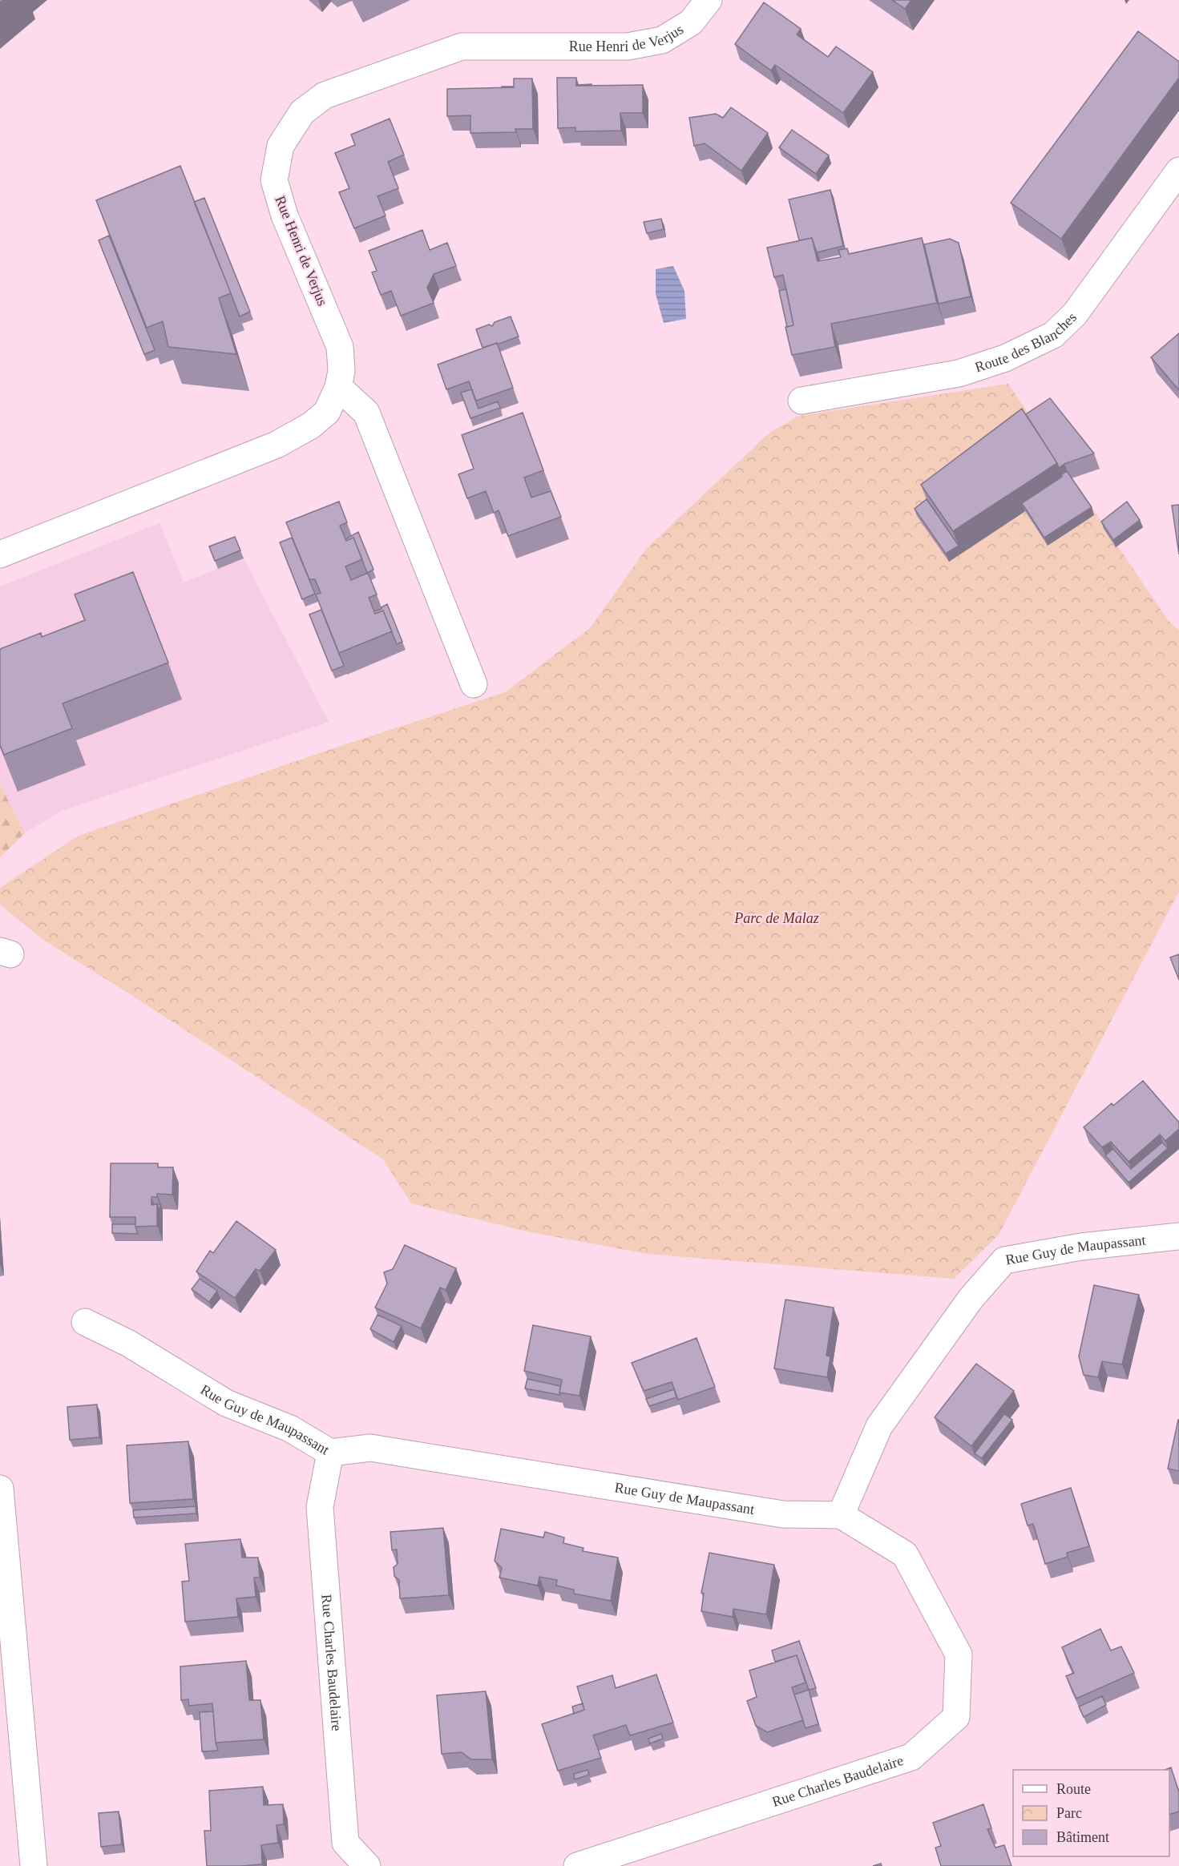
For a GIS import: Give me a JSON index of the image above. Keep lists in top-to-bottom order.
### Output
{
  "streets": {
    "street": [
      "Rue Henri de Verjus",
      "Route des Blanches",
      "Rue Guy de Maupassant",
      "Rue Charles Baudelaire"
    ]
  },
  "crossings": [
    ["Rue Guy de Maupassant", "Rue Charles Baudelaire"]
  ],
  "parks": ["Parc de Malaz"],
  "legend": ["Route", "Parc", "Bâtiment"]
}
